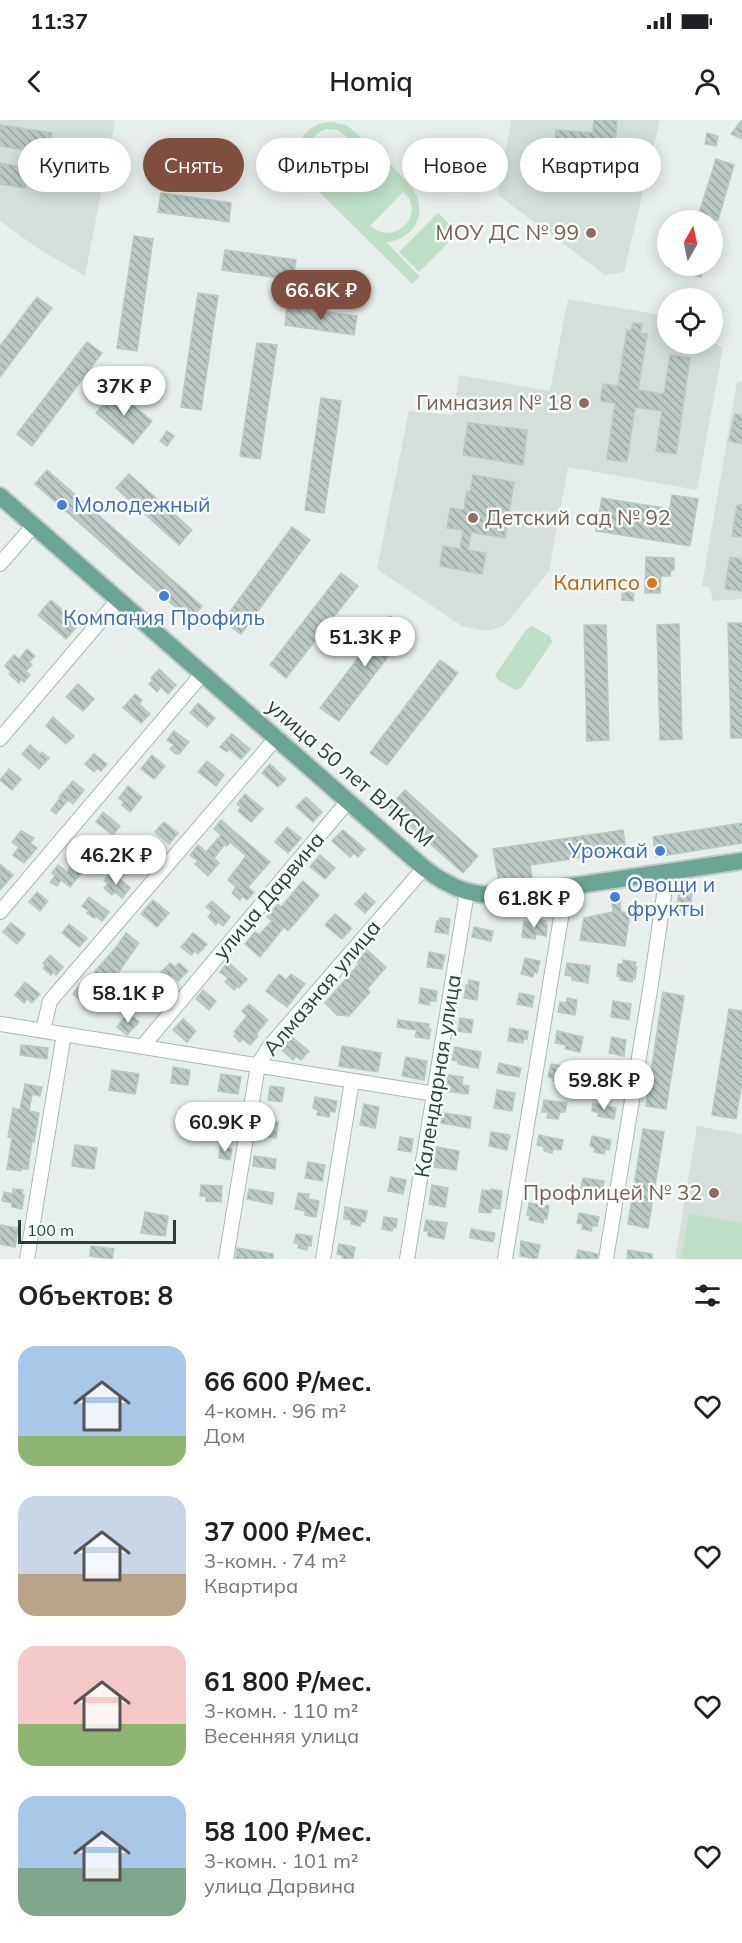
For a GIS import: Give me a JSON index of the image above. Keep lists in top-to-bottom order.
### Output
{
  "streets": {
    "main road": ["улица 50 лет ВЛКСМ"],
    "street": ["улица Дарвина", "Алмазная улица", "Календарная улица"]
  },
  "crossings": [
    ["улица 50 лет ВЛКСМ", "улица Дарвина"],
    ["улица 50 лет ВЛКСМ", "Алмазная улица"],
    ["улица 50 лет ВЛКСМ", "Календарная улица"]
  ],
  "places": [
    "МОУ ДС № 99",
    "Гимназия № 18",
    "Молодежный",
    "Детский сад № 92",
    "Калипсо",
    "Компания Профиль",
    "Урожай",
    "Овощи и фрукты",
    "Профлицей № 32"
  ],
  "scale_bar": "100 m",
  "north": "top",
  "page": {
    "status": "11:37",
    "header": "Homiq",
    "chip": [
      "Купить",
      "Снять",
      "Фильтры",
      "Новое",
      "Квартира"
    ],
    "price": [
      "66.6K ₽",
      "37K ₽",
      "51.3K ₽",
      "46.2K ₽",
      "61.8K ₽",
      "58.1K ₽",
      "59.8K ₽",
      "60.9K ₽"
    ],
    "scale": "100 m",
    "heading": "Объектов: 8",
    "list": [
      {
        "name": "66 600 ₽/мес.",
        "note": "4-комн. · 96 m² · Дом"
      },
      {
        "name": "37 000 ₽/мес.",
        "note": "3-комн. · 74 m² · Квартира"
      },
      {
        "name": "61 800 ₽/мес.",
        "note": "3-комн. · 110 m² · Весенняя улица"
      },
      {
        "name": "58 100 ₽/мес.",
        "note": "3-комн. · 101 m² · улица Дарвина"
      }
    ]
  }
}
